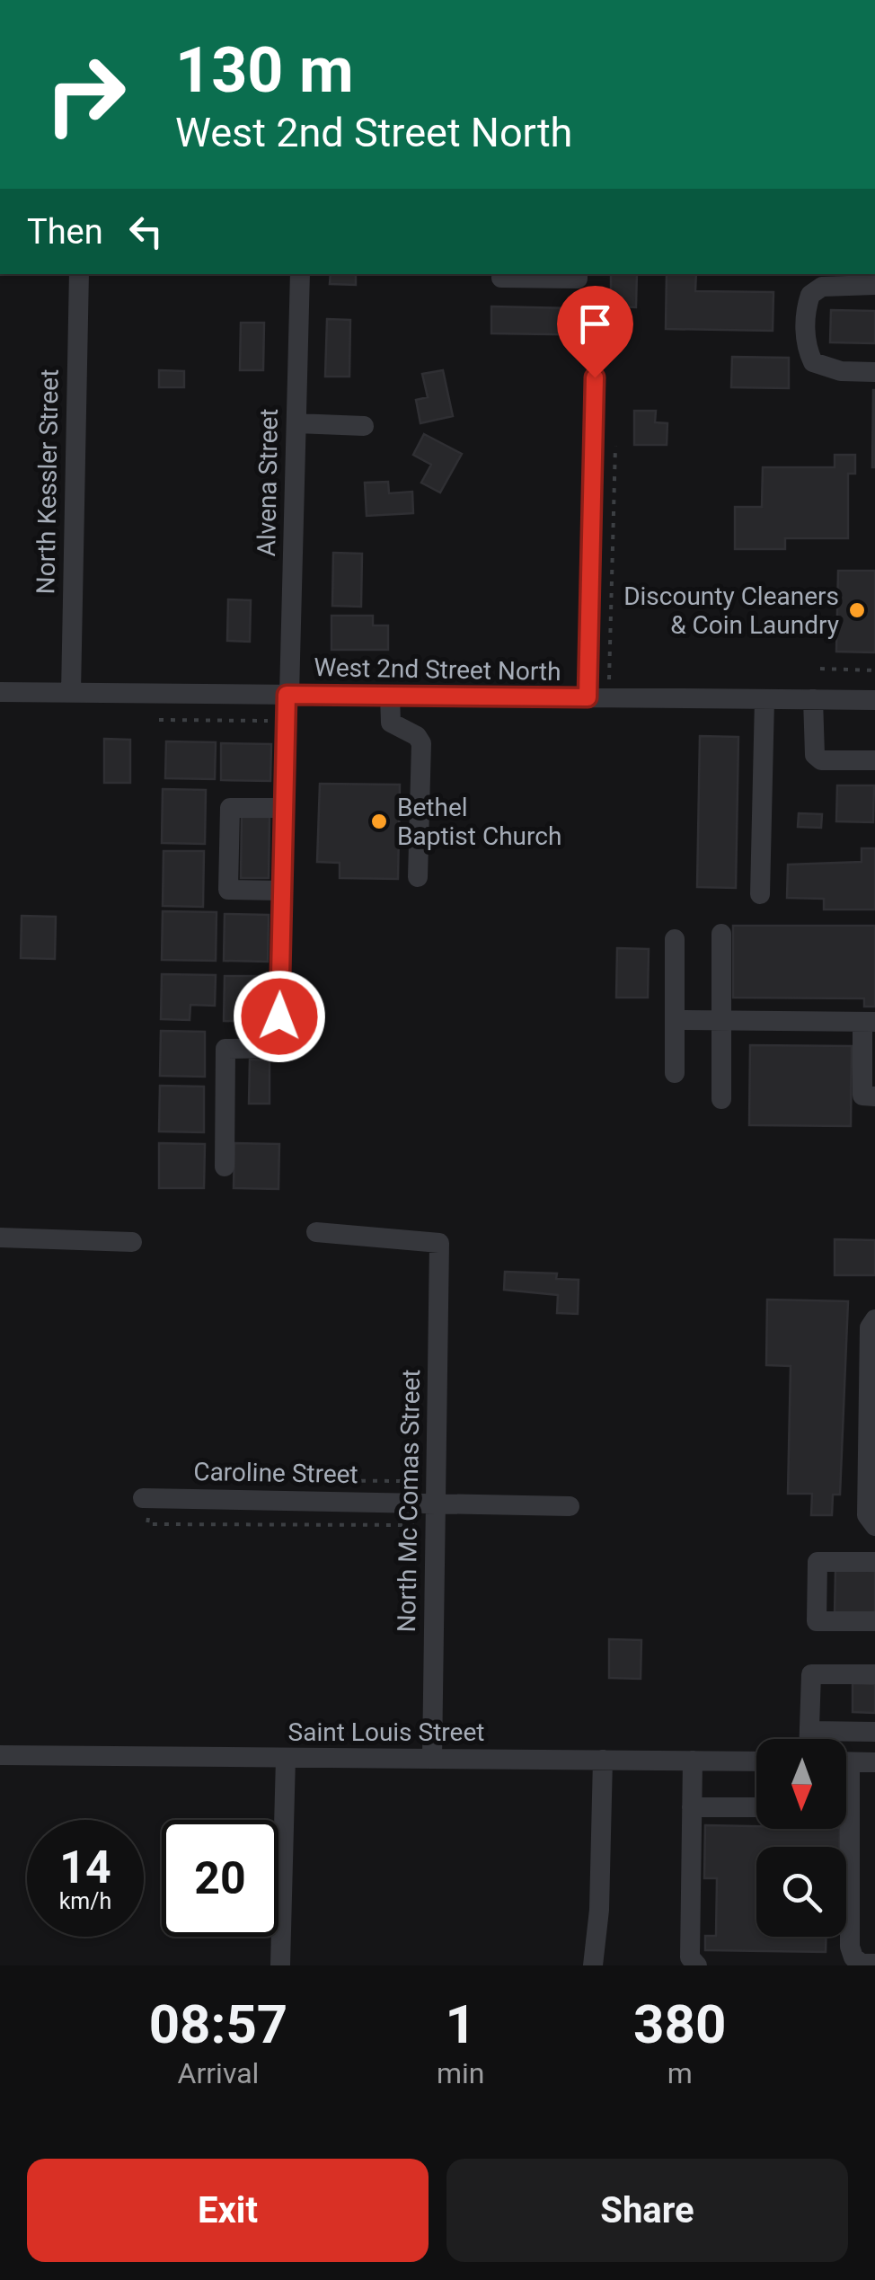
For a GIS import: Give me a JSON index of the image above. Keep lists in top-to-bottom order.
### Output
{
  "streets": {
    "street": [
      "North Kessler Street",
      "Alvena Street",
      "West 2nd Street North",
      "Caroline Street",
      "North Mc Comas Street",
      "Saint Louis Street"
    ]
  },
  "crossings": [
    ["North Kessler Street", "West 2nd Street North"],
    ["Alvena Street", "West 2nd Street North"],
    ["Caroline Street", "North Mc Comas Street"],
    ["North Mc Comas Street", "Saint Louis Street"]
  ],
  "places": ["Discounty Cleaners & Coin Laundry", "Bethel Baptist Church"],
  "north": "bottom",
  "page": {
    "turn": ["130 m", "West 2nd Street North"],
    "then": "Then",
    "speed": "14 km/h",
    "limit": "20",
    "eta": [
      "08:57",
      "Arrival",
      "1",
      "min",
      "380",
      "m"
    ],
    "buttons": ["Exit", "Share"]
  }
}
